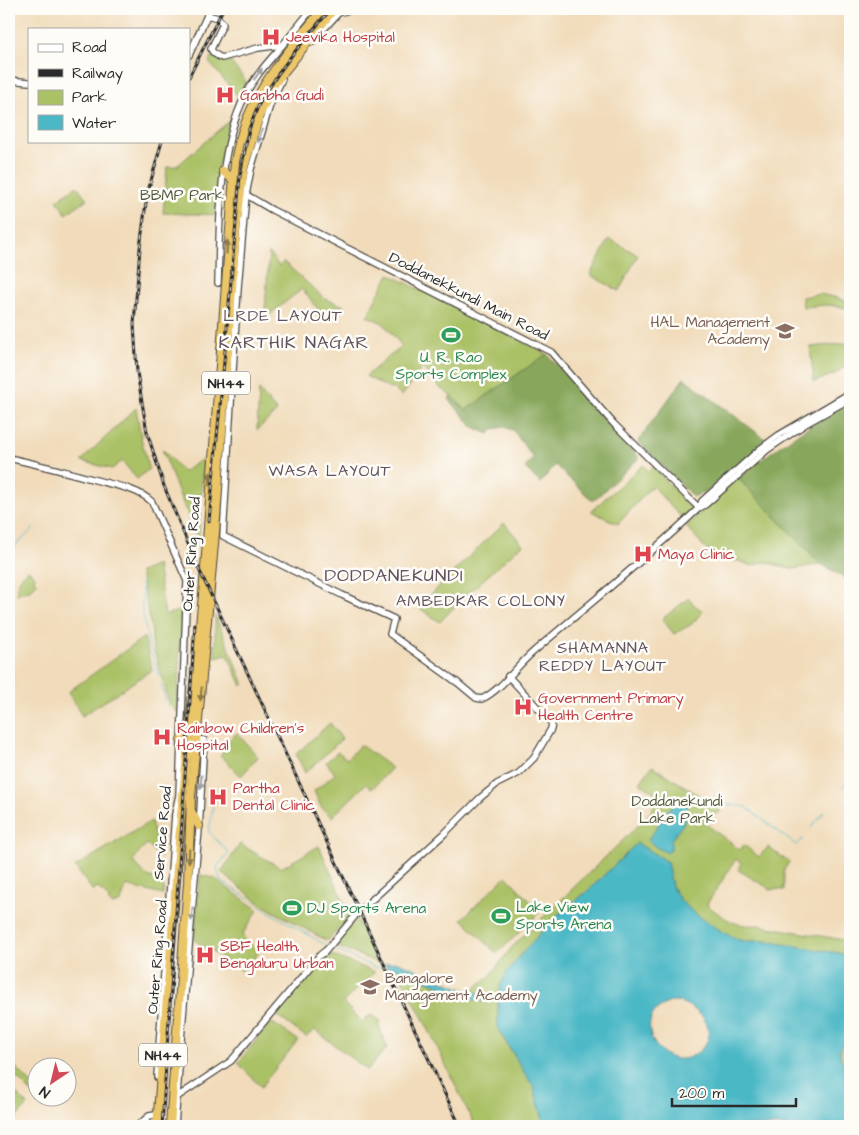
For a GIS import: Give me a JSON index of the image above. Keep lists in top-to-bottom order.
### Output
{
  "streets": {
    "highway": ["NH44", "Outer Ring Road"],
    "street": ["Doddanekkundi Main Road", "Service Road"]
  },
  "crossings": [
    ["Doddanekkundi Main Road", "Outer Ring Road"],
    ["Outer Ring Road", "Service Road"]
  ],
  "districts": [
    "LRDE LAYOUT",
    "KARTHIK NAGAR",
    "WASA LAYOUT",
    "DODDANEKUNDI",
    "AMBEDKAR COLONY",
    "SHAMANNA REDDY LAYOUT"
  ],
  "parks": ["BBMP Park", "Doddanekundi Lake Park"],
  "places": {
    "hospital": [
      "Jeevika Hospital",
      "Garbha Gudi",
      "Maya Clinic",
      "Government Primary Health Centre",
      "Rainbow Children's Hospital",
      "Partha Dental Clinic",
      "SBF Health, Bengaluru Urban"
    ],
    "school or university": ["HAL Management Academy", "Bangalore Management Academy"],
    "sports": ["U. R. Rao Sports Complex", "DJ Sports Arena", "Lake View Sports Arena"]
  },
  "legend": [
    "Road",
    "Railway",
    "Park",
    "Water"
  ],
  "scale_bar": "200 m",
  "north": "bottom left"
}
